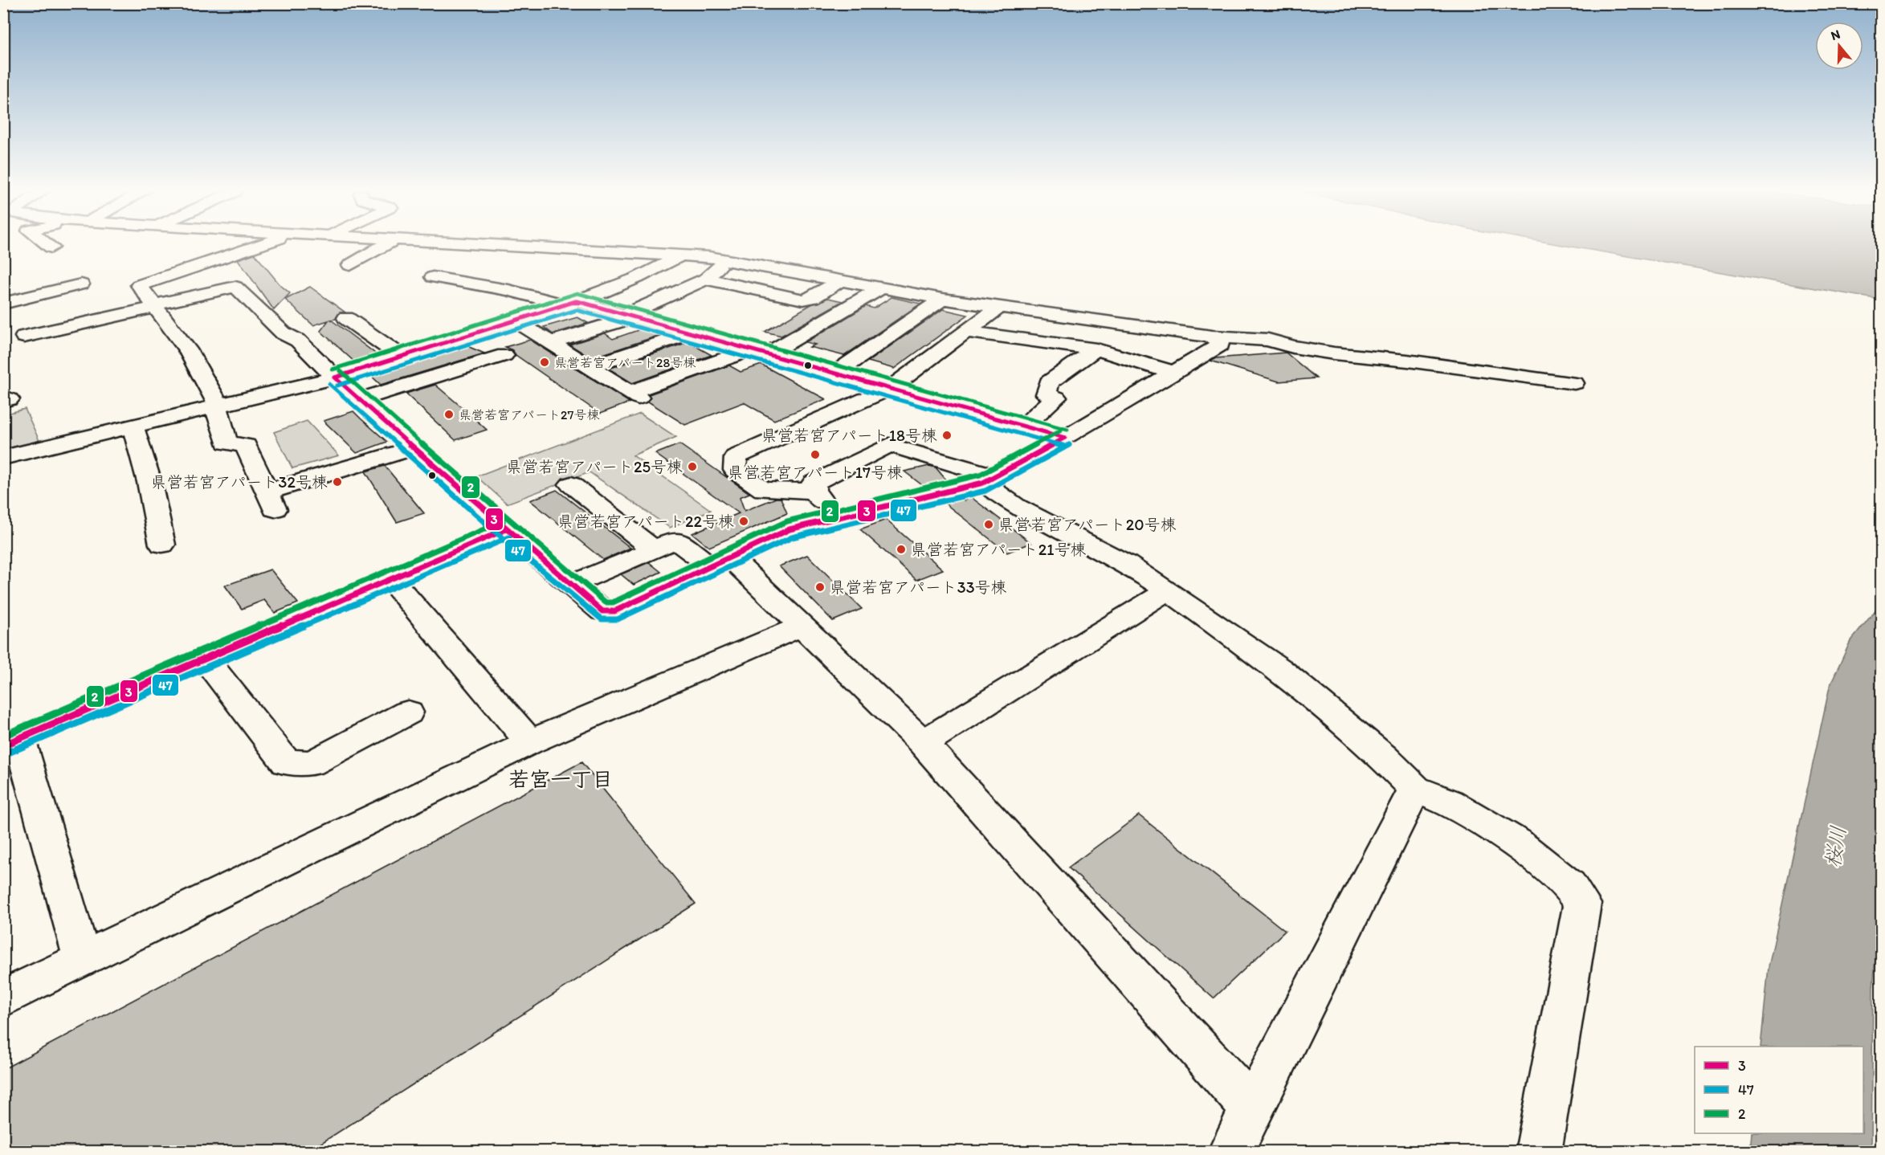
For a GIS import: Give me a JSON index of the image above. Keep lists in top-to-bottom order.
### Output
{
  "districts": ["若宮一丁目"],
  "water": ["桜川"],
  "places": [
    "県営若宮アパート28号棟",
    "県営若宮アパート27号棟",
    "県営若宮アパート18号棟",
    "県営若宮アパート17号棟",
    "県営若宮アパート25号棟",
    "県営若宮アパート32号棟",
    "県営若宮アパート22号棟",
    "県営若宮アパート20号棟",
    "県営若宮アパート21号棟",
    "県営若宮アパート33号棟"
  ],
  "lines": ["transit line 2", "transit line 3", "transit line 47"],
  "legend": ["3", "47", "2"],
  "north": "top"
}
